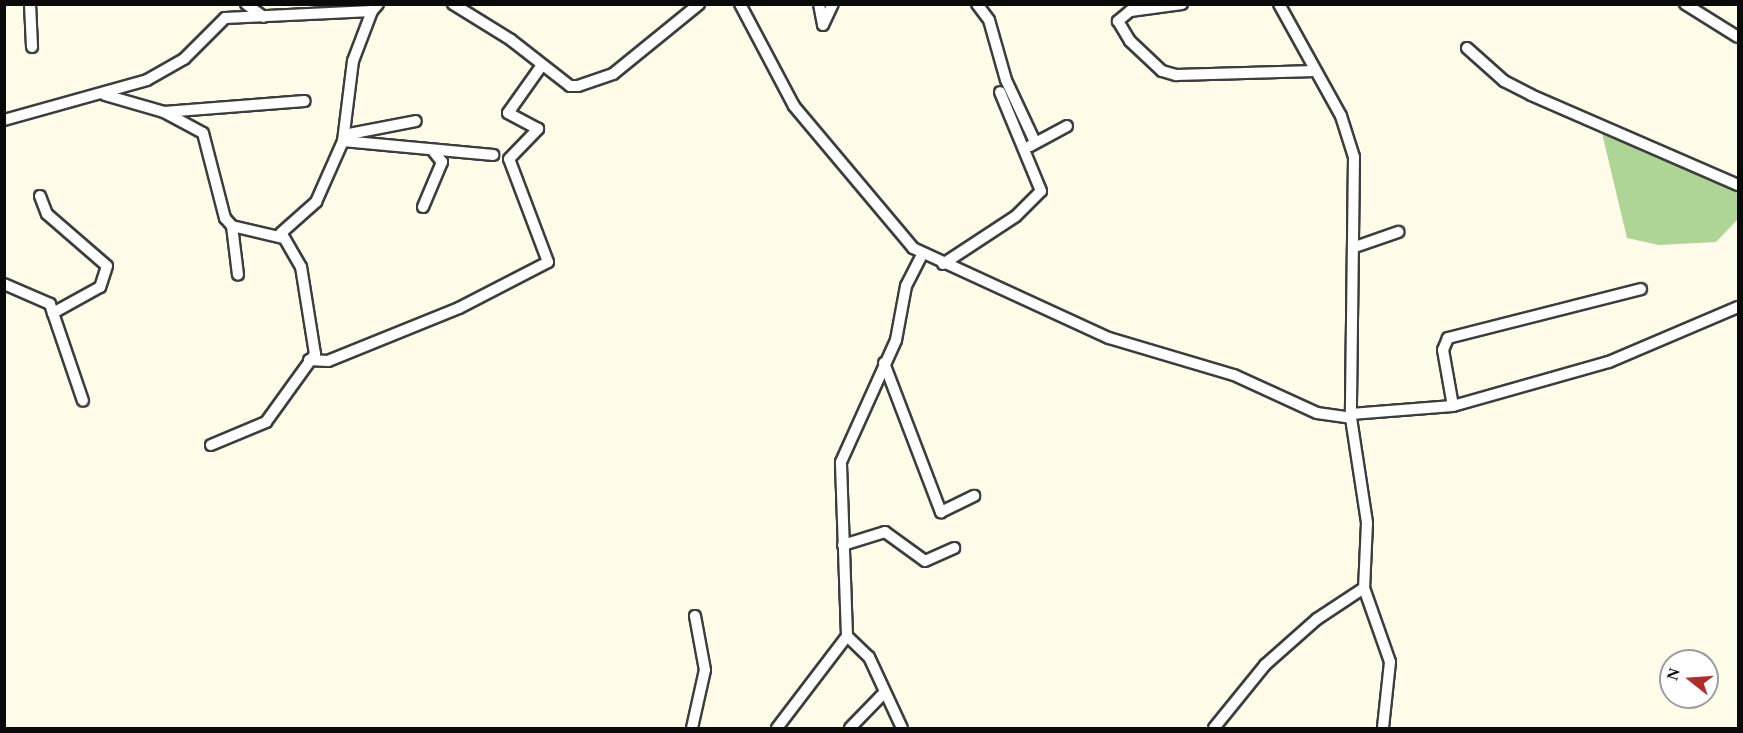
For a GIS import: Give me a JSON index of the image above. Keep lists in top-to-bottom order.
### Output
{
  "north": "left"
}
